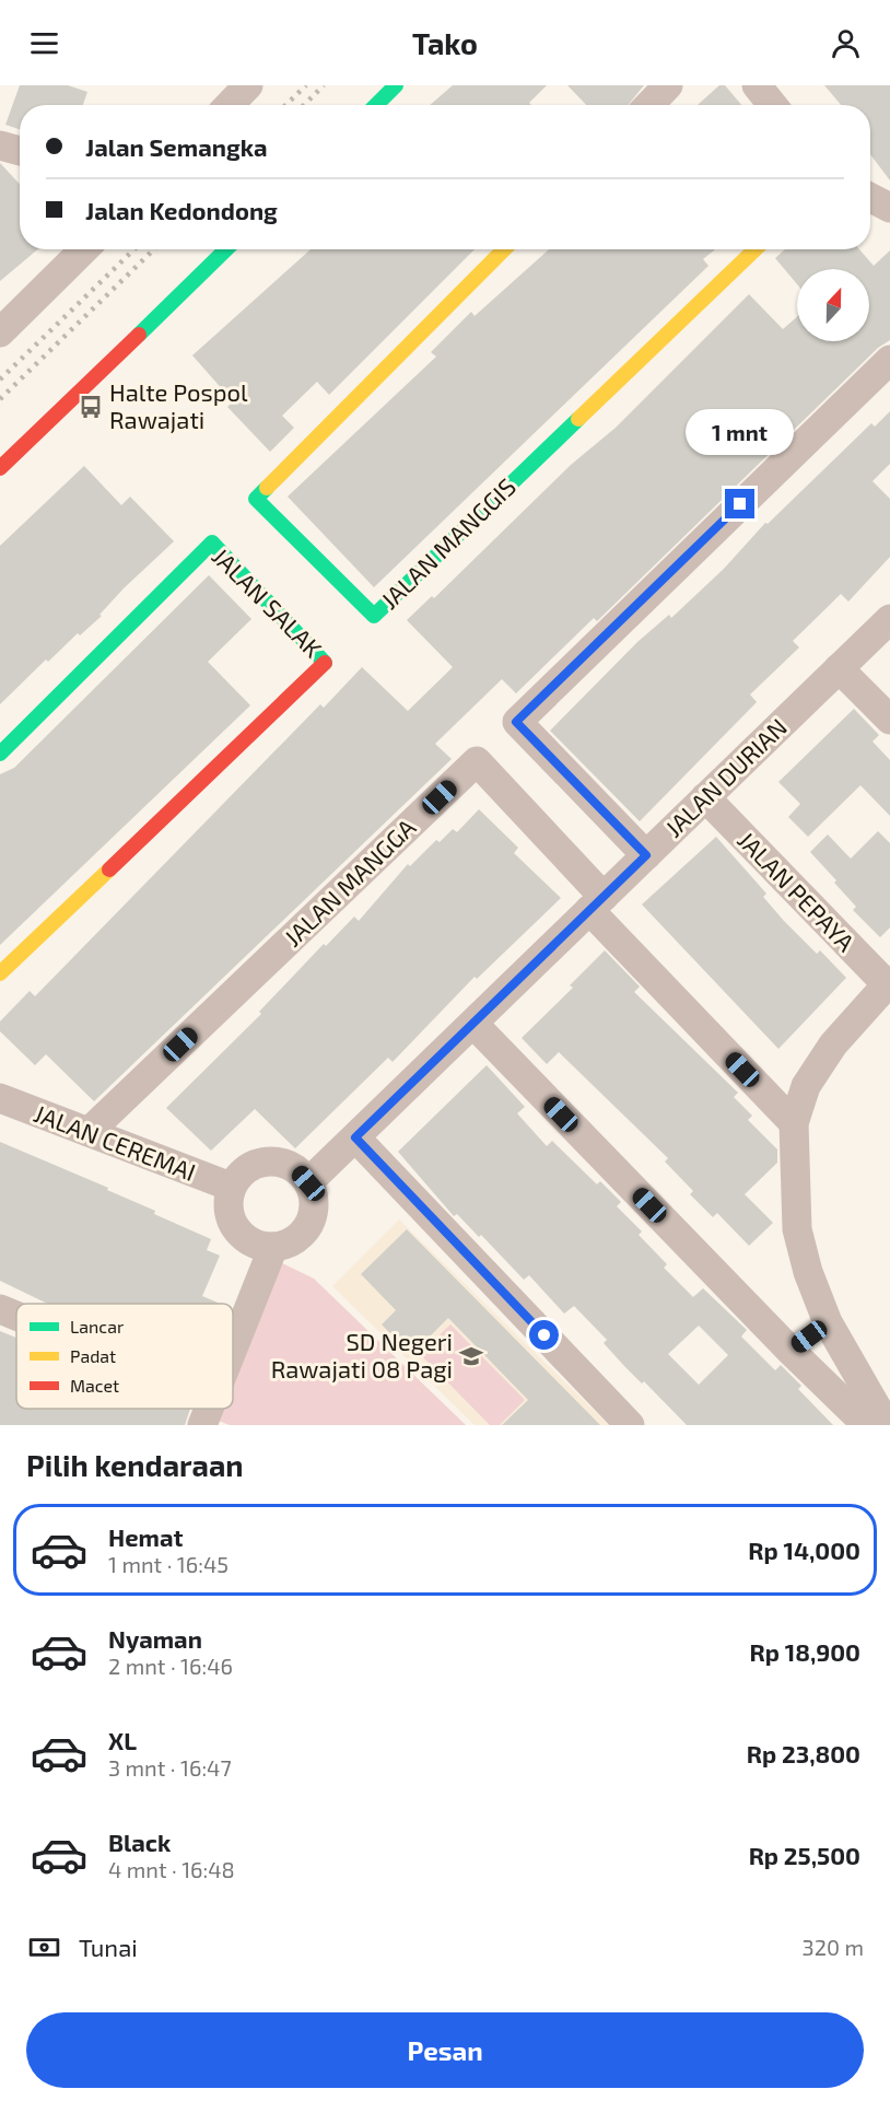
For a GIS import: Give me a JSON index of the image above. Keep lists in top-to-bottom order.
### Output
{
  "streets": {
    "street": [
      "JALAN MANGGIS",
      "JALAN SALAK",
      "JALAN DURIAN",
      "JALAN MANGGA",
      "JALAN PEPAYA",
      "JALAN CEREMAI"
    ]
  },
  "crossings": [
    ["JALAN DURIAN", "JALAN MANGGA"],
    ["JALAN DURIAN", "JALAN PEPAYA"],
    ["JALAN DURIAN", "JALAN CEREMAI"],
    ["JALAN MANGGA", "JALAN CEREMAI"]
  ],
  "places": {
    "bus stop": ["Halte Pospol Rawajati"],
    "school or university": ["SD Negeri Rawajati 08 Pagi"]
  },
  "legend": ["Lancar", "Padat", "Macet"],
  "north": "top",
  "page": {
    "header": "Tako",
    "banner": ["Jalan Semangka", "Jalan Kedondong"],
    "bubble": "1 mnt",
    "heading": "Pilih kendaraan",
    "list": [
      {
        "name": "Hemat",
        "note": "1 mnt · 16:45",
        "value": "Rp 14,000"
      },
      {
        "name": "Nyaman",
        "note": "2 mnt · 16:46",
        "value": "Rp 18,900"
      },
      {
        "name": "XL",
        "note": "3 mnt · 16:47",
        "value": "Rp 23,800"
      },
      {
        "name": "Black",
        "note": "4 mnt · 16:48",
        "value": "Rp 25,500"
      }
    ],
    "pay": ["Tunai", "320 m"],
    "buttons": "Pesan"
  }
}
